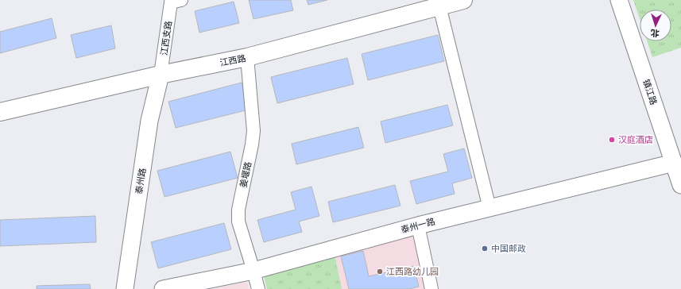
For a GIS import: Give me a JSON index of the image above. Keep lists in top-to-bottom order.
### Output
{
  "streets": {
    "main road": ["江西路"],
    "street": [
      "江西支路",
      "镇江路",
      "姜堰路",
      "泰州路",
      "泰州一路"
    ]
  },
  "crossings": [
    ["江西支路", "江西路"],
    ["江西支路", "泰州路"],
    ["江西路", "姜堰路"],
    ["江西路", "泰州路"],
    ["镇江路", "泰州一路"],
    ["姜堰路", "泰州一路"]
  ],
  "places": ["汉庭酒店", "中国邮政", "江西路幼儿园"],
  "north": "bottom"
}
